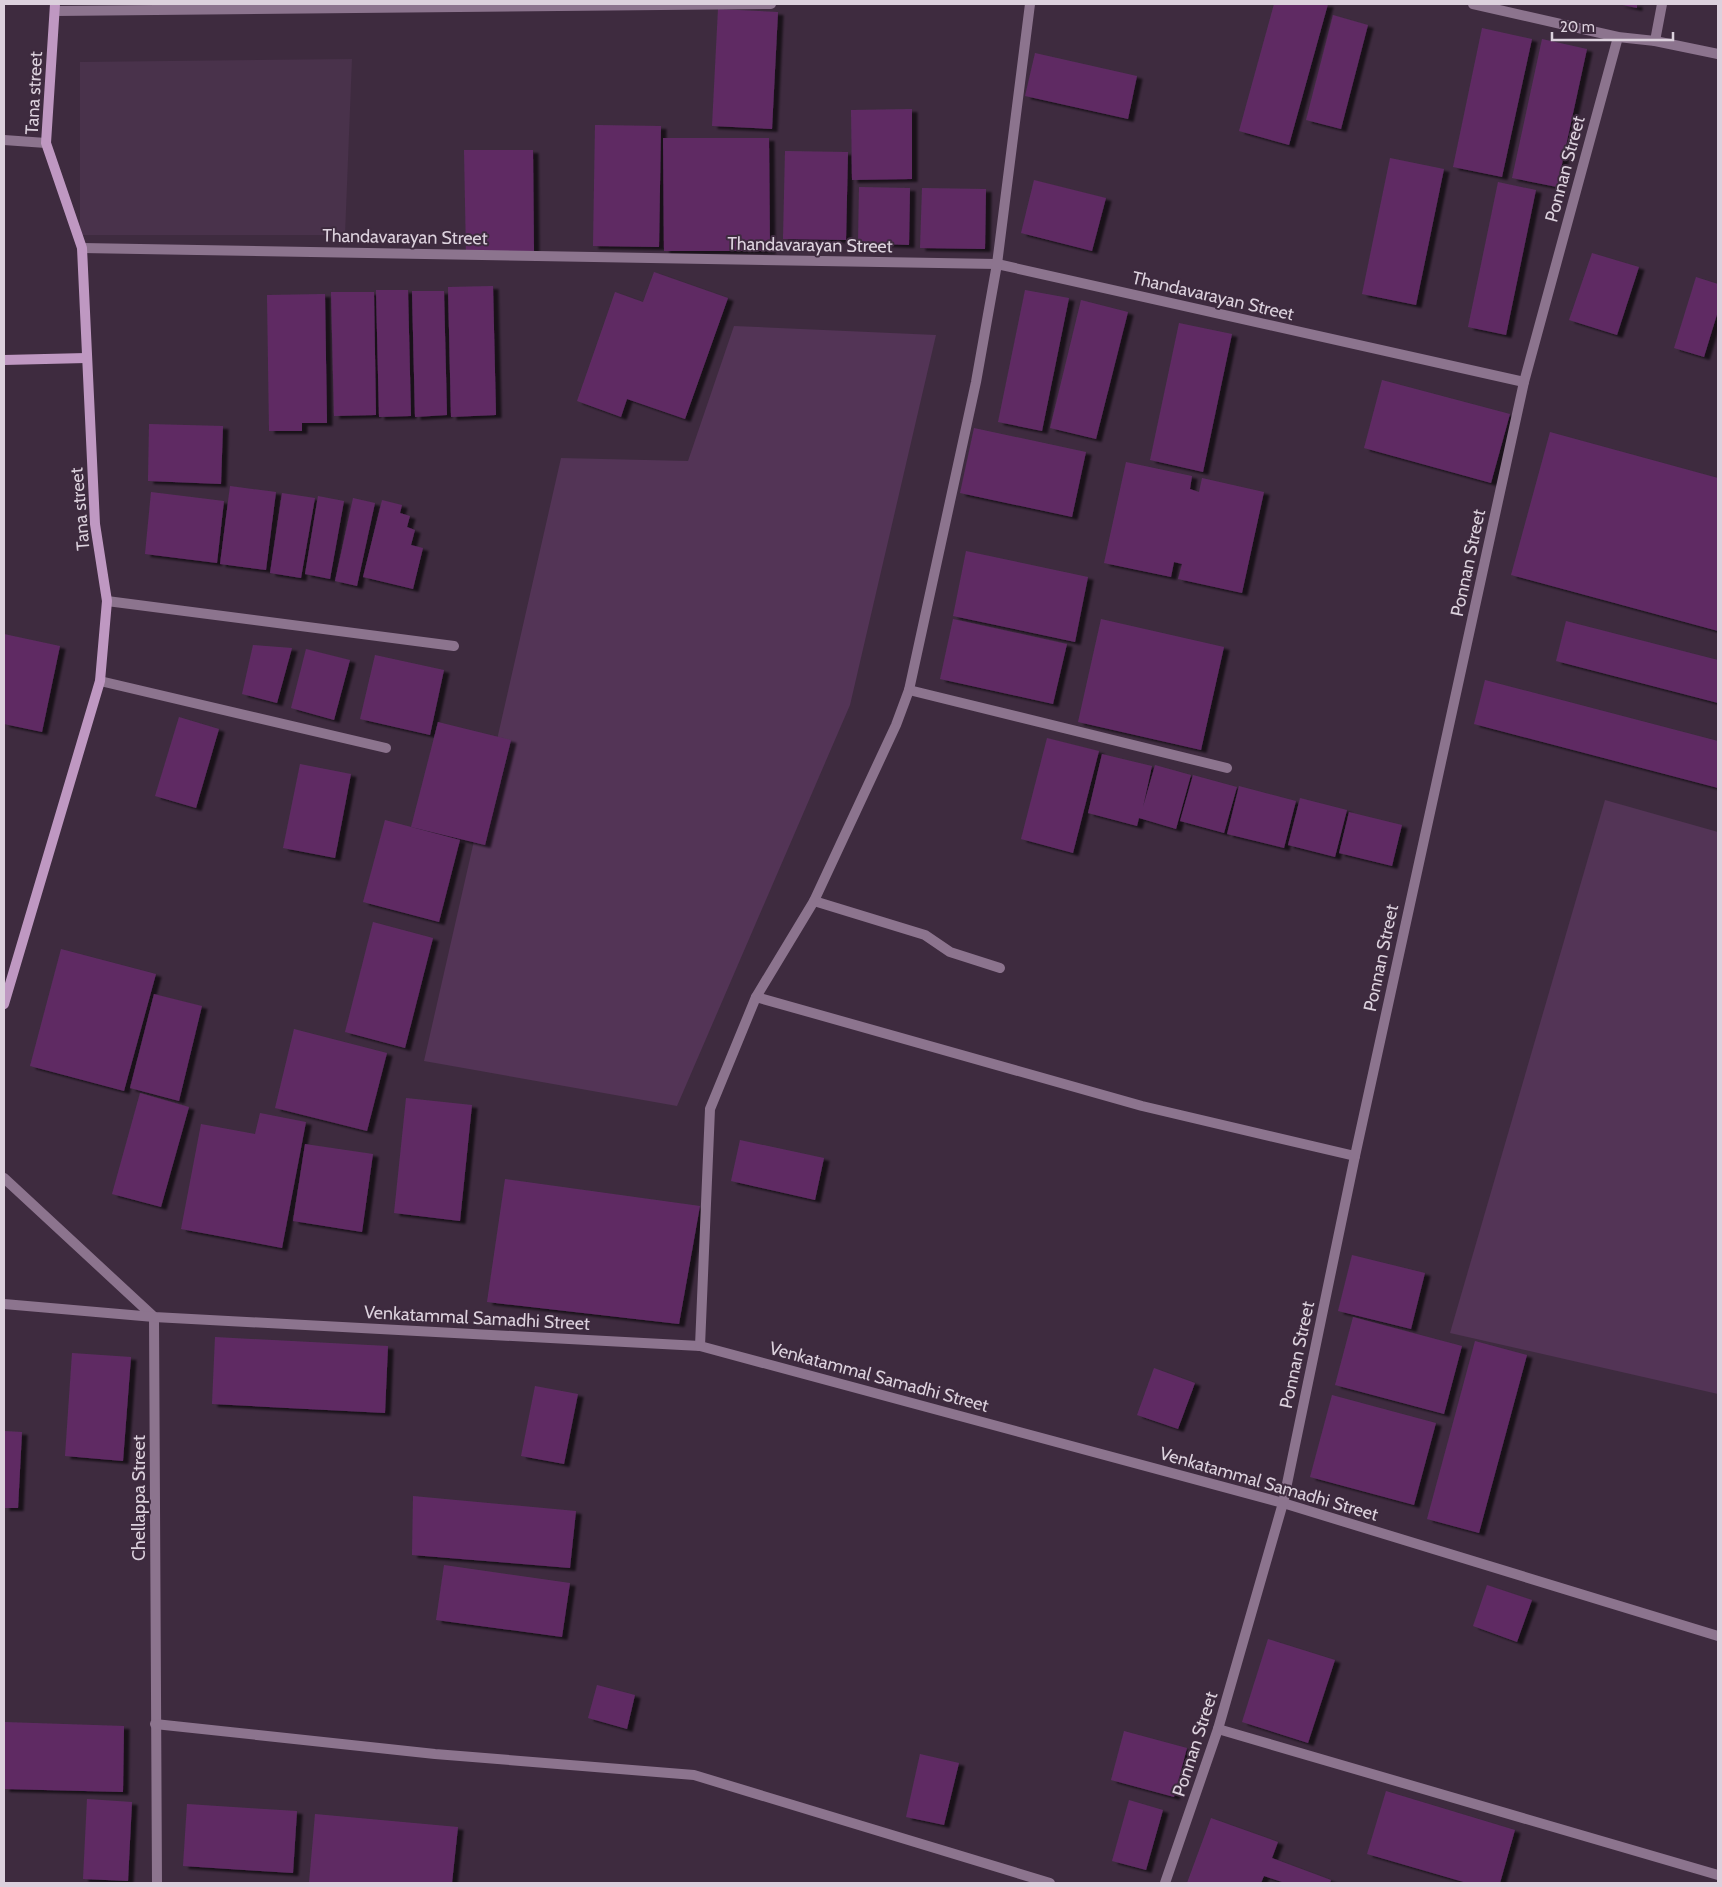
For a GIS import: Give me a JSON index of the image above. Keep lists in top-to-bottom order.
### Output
{
  "streets": {
    "street": [
      "Tana street",
      "Ponnan Street",
      "Thandavarayan Street",
      "Venkatammal Samadhi Street",
      "Chellappa Street"
    ]
  },
  "crossings": [
    ["Tana street", "Thandavarayan Street"],
    ["Ponnan Street", "Thandavarayan Street"],
    ["Ponnan Street", "Venkatammal Samadhi Street"],
    ["Venkatammal Samadhi Street", "Chellappa Street"]
  ],
  "scale_bar": "20 m"
}
